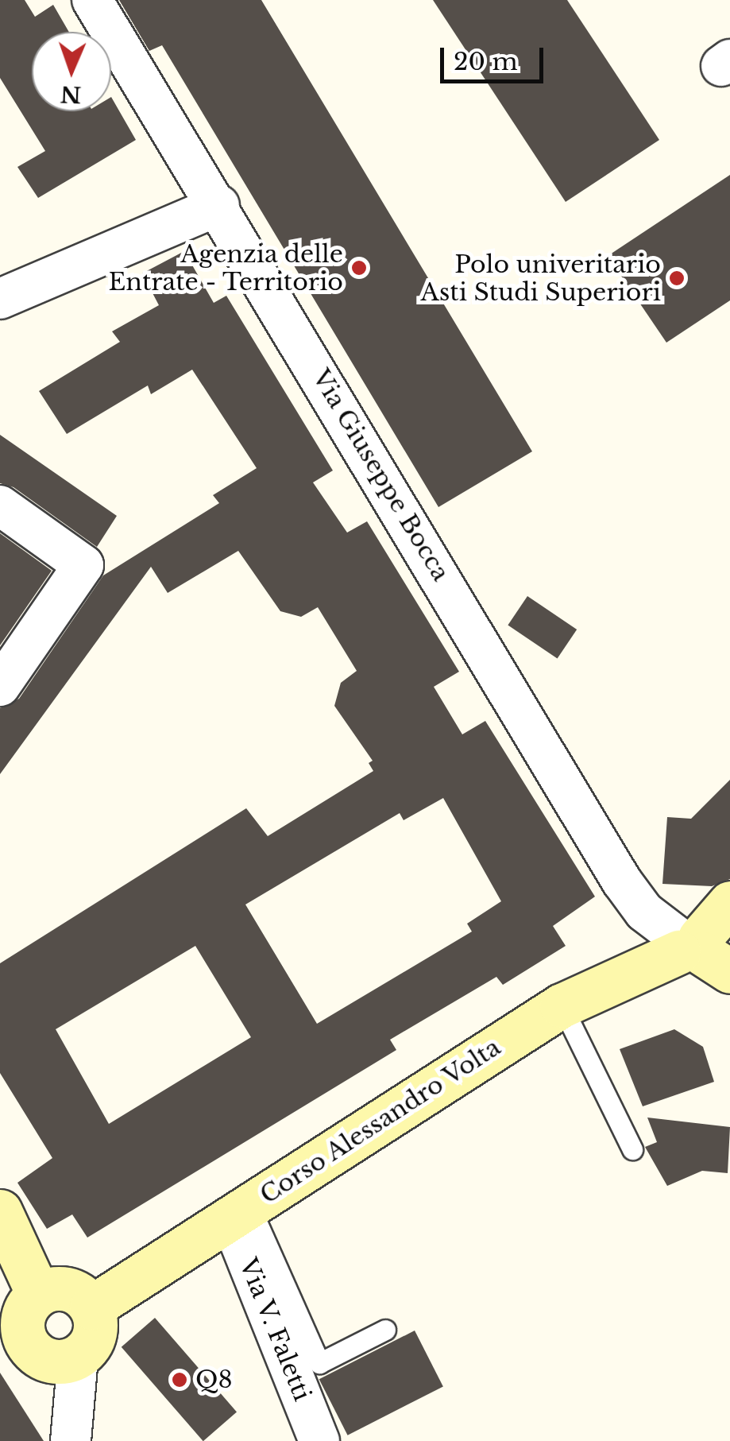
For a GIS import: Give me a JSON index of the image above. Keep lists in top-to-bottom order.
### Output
{
  "streets": {
    "street": ["Via Giuseppe Bocca", "Corso Alessandro Volta", "Via V. Faletti"]
  },
  "crossings": [
    ["Via Giuseppe Bocca", "Corso Alessandro Volta"],
    ["Corso Alessandro Volta", "Via V. Faletti"]
  ],
  "places": ["Agenzia delle Entrate - Territorio", "Polo univeritario Asti Studi Superiori", "Q8"],
  "scale_bar": "20 m",
  "north": "bottom"
}
